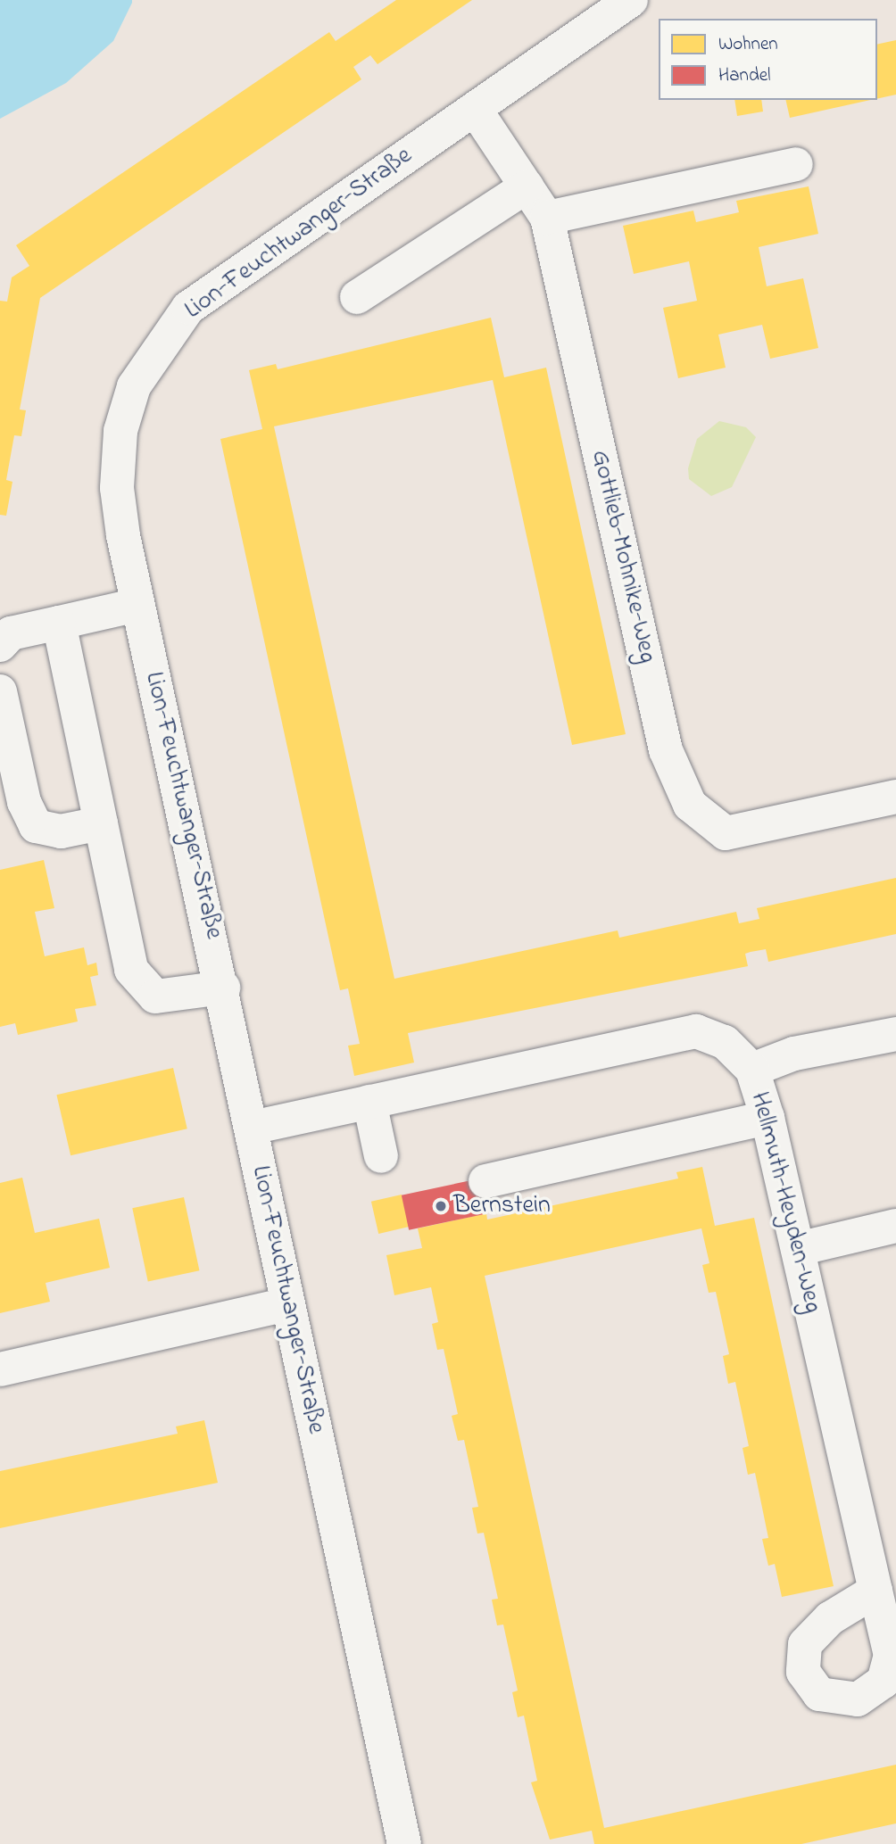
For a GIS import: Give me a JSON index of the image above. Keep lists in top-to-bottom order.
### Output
{
  "streets": {
    "street": ["Lion-Feuchtwanger-Straße", "Gottlieb-Mohnike-Weg", "Hellmuth-Heyden-Weg"]
  },
  "crossings": [
    ["Lion-Feuchtwanger-Straße", "Gottlieb-Mohnike-Weg"],
    ["Lion-Feuchtwanger-Straße", "Hellmuth-Heyden-Weg"]
  ],
  "places": ["Bernstein"],
  "legend": ["Wohnen", "Handel"]
}
